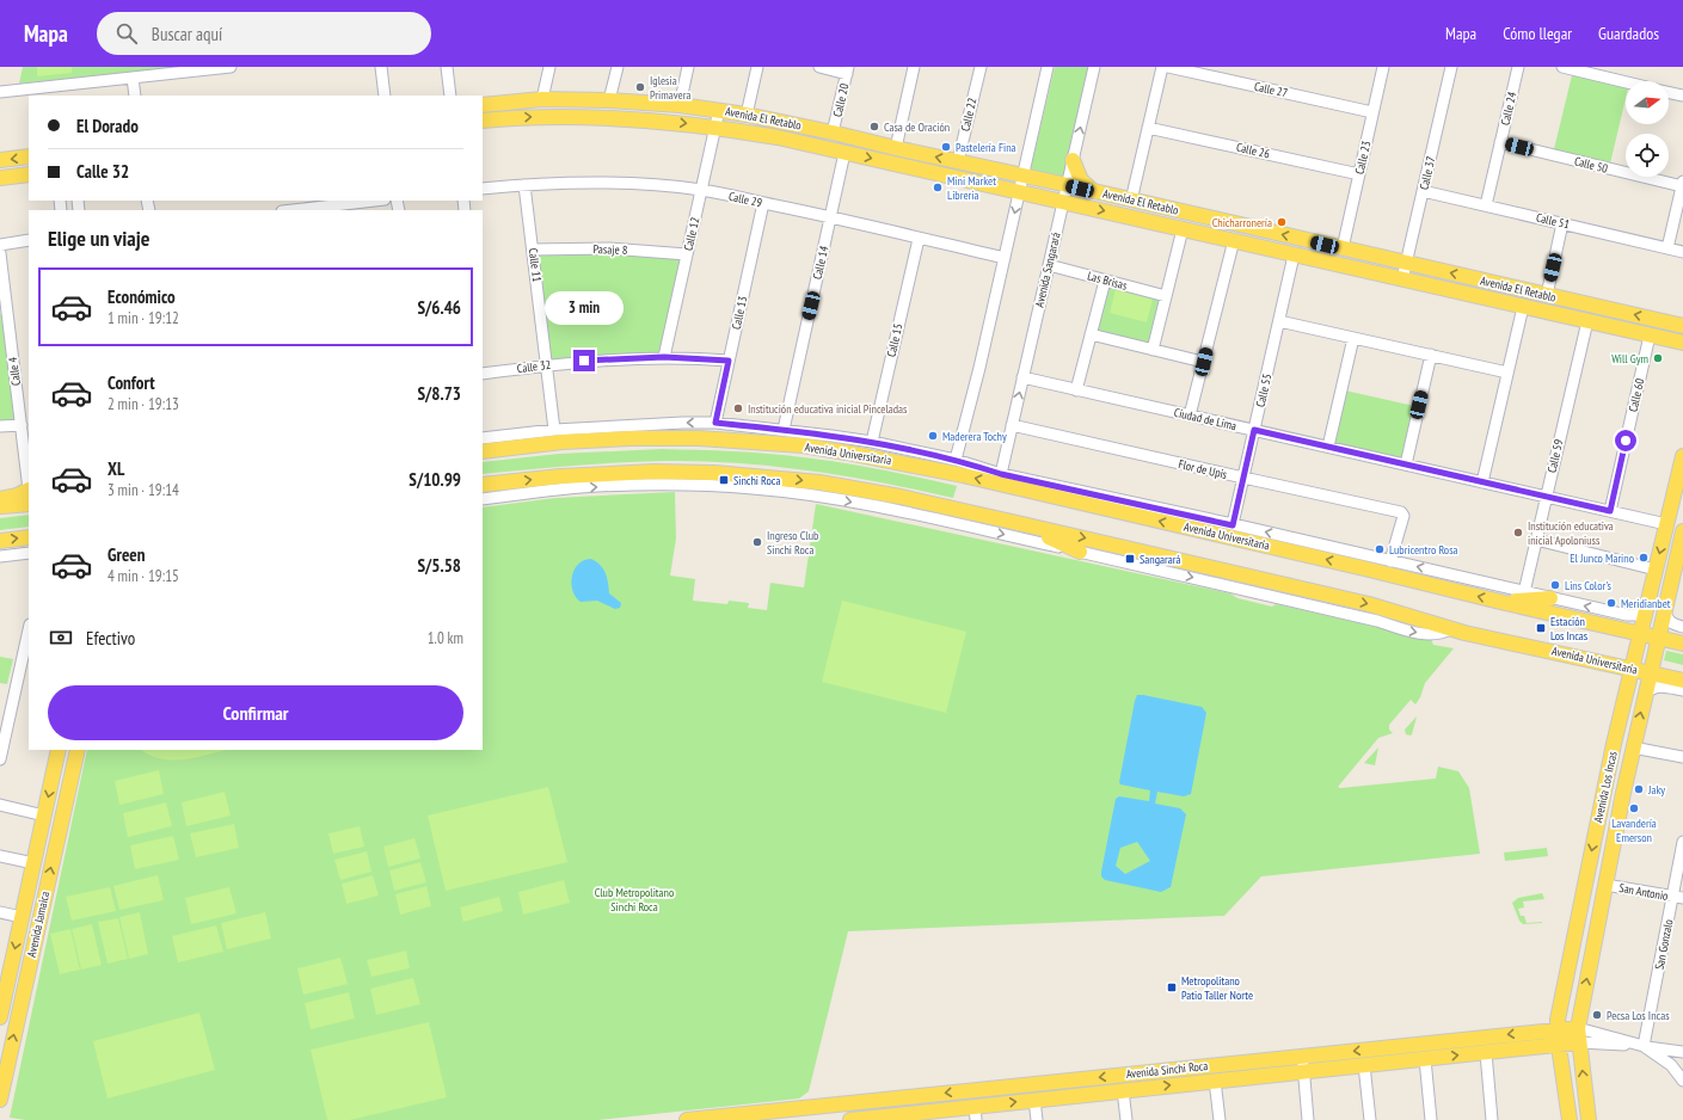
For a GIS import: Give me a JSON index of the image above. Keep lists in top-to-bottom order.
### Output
{
  "streets": {
    "main road": [
      "Avenida El Retablo",
      "Avenida Universitaria",
      "Avenida Los Incas",
      "Avenida Jamaica",
      "Avenida Sinchi Roca"
    ],
    "street": [
      "Calle 27",
      "Calle 20",
      "Calle 24",
      "Calle 22",
      "Calle 26",
      "Calle 23",
      "Calle 50",
      "Calle 37",
      "Calle 29",
      "Calle 51",
      "Calle 12",
      "Pasaje 8",
      "Calle 14",
      "Calle 11",
      "Avenida Sangarará",
      "Las Brisas",
      "Calle 13",
      "Calle 15",
      "Calle 32",
      "Calle 4",
      "Calle 55",
      "Calle 60",
      "Ciudad de Lima",
      "Calle 59",
      "Flor de Upis",
      "San Antonio",
      "San Gonzalo"
    ]
  },
  "crossings": [
    ["Calle 27", "Calle 23"],
    ["Calle 20", "Avenida El Retablo"],
    ["Calle 24", "Calle 50"],
    ["Calle 24", "Calle 51"],
    ["Calle 22", "Avenida El Retablo"],
    ["Avenida El Retablo", "Calle 23"],
    ["Avenida El Retablo", "Calle 37"],
    ["Avenida El Retablo", "Calle 12"],
    ["Avenida El Retablo", "Calle 14"],
    ["Avenida El Retablo", "Avenida Sangarará"],
    ["Avenida El Retablo", "Calle 55"],
    ["Avenida El Retablo", "Calle 60"],
    ["Avenida El Retablo", "Calle 59"],
    ["Calle 26", "Calle 23"],
    ["Calle 37", "Calle 51"],
    ["Calle 29", "Calle 12"],
    ["Calle 29", "Calle 14"],
    ["Calle 29", "Calle 11"],
    ["Calle 29", "Calle 13"],
    ["Calle 29", "Calle 15"],
    ["Calle 12", "Pasaje 8"],
    ["Calle 12", "Calle 32"],
    ["Pasaje 8", "Calle 11"],
    ["Calle 14", "Avenida Universitaria"],
    ["Calle 11", "Calle 32"],
    ["Calle 11", "Avenida Universitaria"],
    ["Avenida Sangarará", "Las Brisas"],
    ["Avenida Sangarará", "Ciudad de Lima"],
    ["Avenida Sangarará", "Avenida Universitaria"],
    ["Avenida Sangarará", "Flor de Upis"],
    ["Calle 13", "Calle 32"],
    ["Calle 13", "Avenida Universitaria"],
    ["Calle 15", "Avenida Universitaria"],
    ["Calle 55", "Ciudad de Lima"],
    ["Calle 55", "Avenida Universitaria"],
    ["Calle 55", "Flor de Upis"],
    ["Calle 60", "Ciudad de Lima"],
    ["Ciudad de Lima", "Calle 59"],
    ["Ciudad de Lima", "Avenida Los Incas"],
    ["Avenida Universitaria", "Calle 59"],
    ["Avenida Universitaria", "Flor de Upis"],
    ["Avenida Universitaria", "Avenida Los Incas"],
    ["Avenida Los Incas", "San Antonio"],
    ["Avenida Los Incas", "Avenida Sinchi Roca"],
    ["San Antonio", "San Gonzalo"],
    ["San Gonzalo", "Avenida Sinchi Roca"]
  ],
  "parks": ["Club Metropolitano Sinchi Roca"],
  "places": {
    "other": [
      "Iglesia Primavera",
      "Casa de Oración",
      "Pastelería Fina",
      "Mini Market Libreria",
      "Chicharronería",
      "Will Gym",
      "Institución educativa inicial Pinceladas",
      "Maderera Tochy",
      "Institución educativa inicial Apoloniuss",
      "Ingreso Club Sinchi Roca",
      "Lubricentro Rosa",
      "El Junco Marino",
      "Lins Color's",
      "Meridianbet",
      "Jaky",
      "Lavandería Emerson",
      "Pecsa Los Incas"
    ],
    "transit": [
      "Sinchi Roca",
      "Sangarará",
      "Estación Los Incas",
      "Metropolitano Patio Taller Norte"
    ]
  },
  "north": "right",
  "page": {
    "header": "Mapa",
    "search": "Buscar aquí",
    "nav": ["Mapa", "Cómo llegar", "Guardados"],
    "banner": ["El Dorado", "Calle 32"],
    "heading": "Elige un viaje",
    "list": [
      {
        "name": "Económico",
        "note": "1 min · 19:12",
        "value": "S/6.46"
      },
      {
        "name": "Confort",
        "note": "2 min · 19:13",
        "value": "S/8.73"
      },
      {
        "name": "XL",
        "note": "3 min · 19:14",
        "value": "S/10.99"
      },
      {
        "name": "Green",
        "note": "4 min · 19:15",
        "value": "S/5.58"
      }
    ],
    "bubble": "3 min",
    "pay": ["Efectivo", "1.0 km"],
    "buttons": "Confirmar"
  }
}
